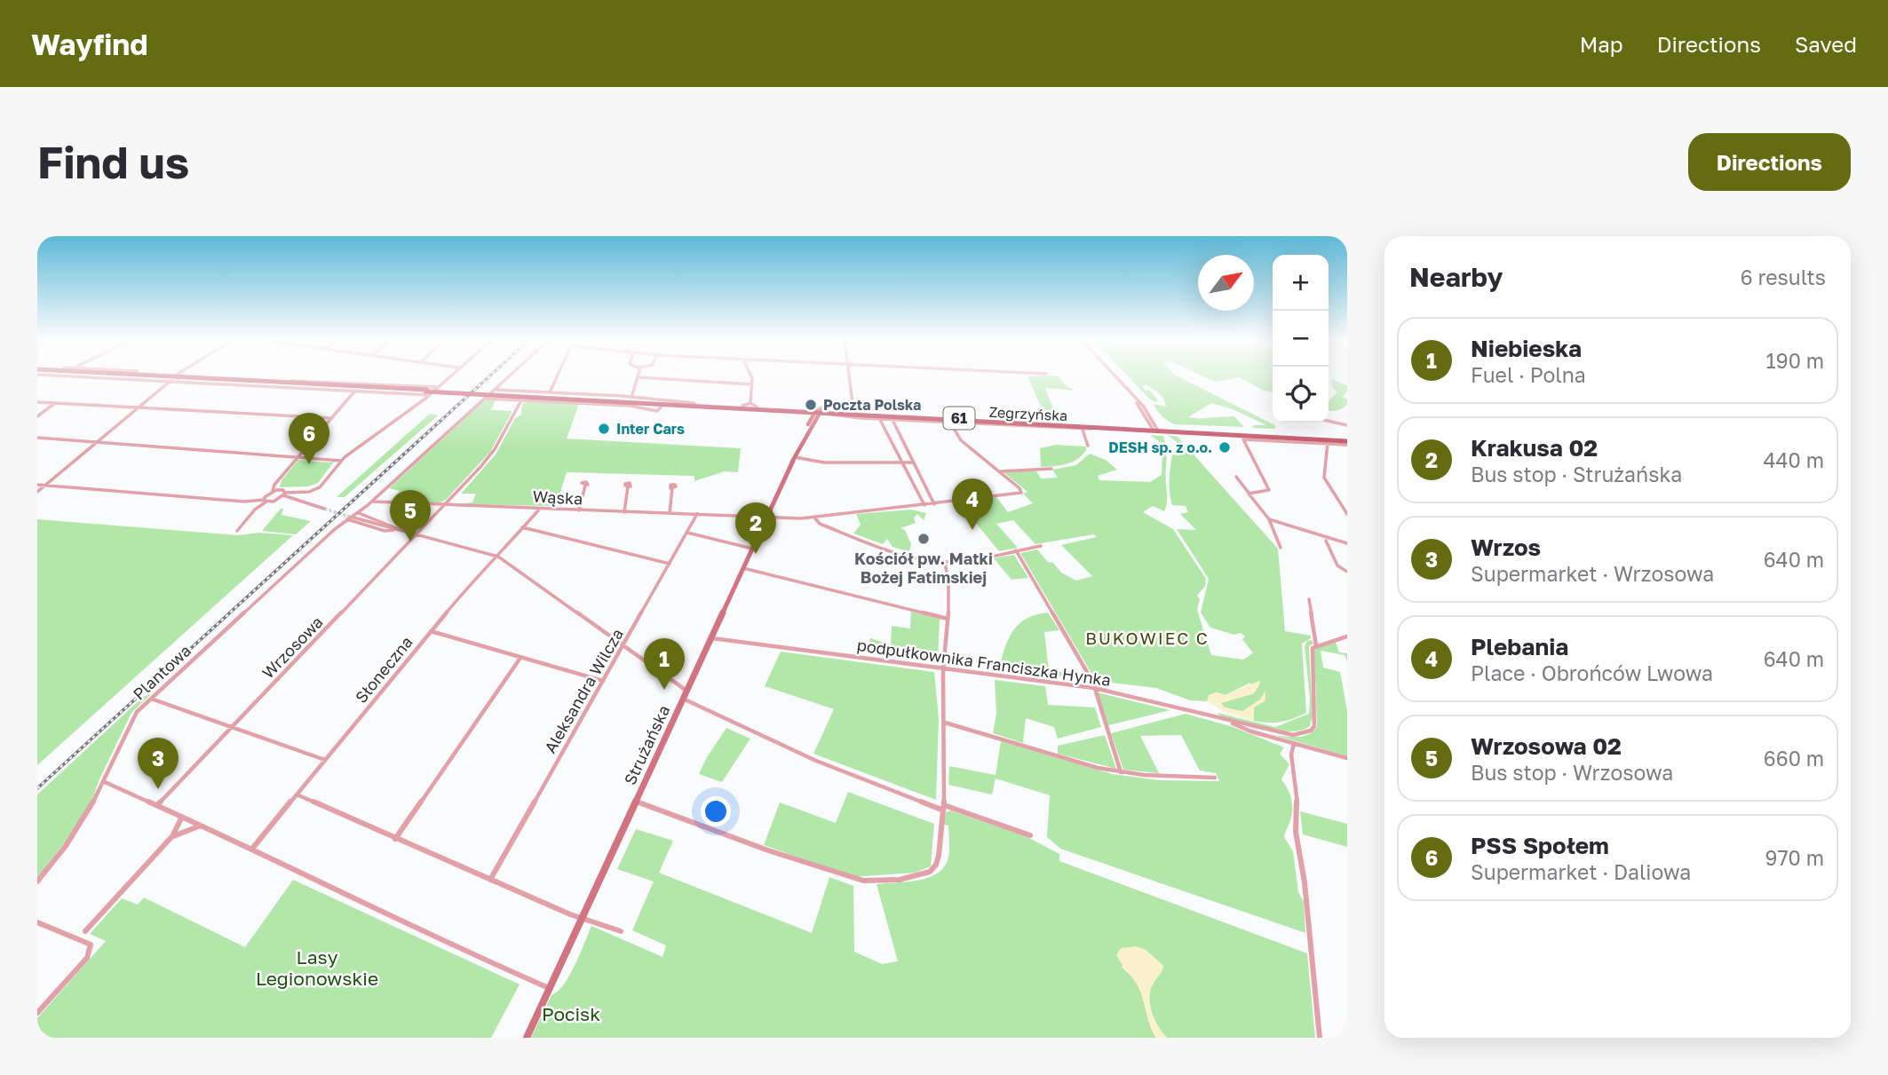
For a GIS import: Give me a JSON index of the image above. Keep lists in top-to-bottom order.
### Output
{
  "streets": {
    "main road": ["Zegrzyńska", "61", "Strużańska"],
    "street": [
      "Wąska",
      "Wrzosowa",
      "podpułkownika Franciszka Hynka",
      "Słoneczna",
      "Plantowa",
      "Aleksandra Wilcza"
    ]
  },
  "crossings": [
    ["Zegrzyńska", "61"],
    ["Zegrzyńska", "Strużańska"],
    ["Wąska", "Wrzosowa"],
    ["Wąska", "Słoneczna"],
    ["Wąska", "Aleksandra Wilcza"],
    ["Wąska", "Strużańska"],
    ["podpułkownika Franciszka Hynka", "Strużańska"]
  ],
  "districts": ["BUKOWIEC C"],
  "parks": ["Lasy Legionowskie", "Pocisk"],
  "places": [
    "Poczta Polska",
    "Inter Cars",
    "DESH sp. z o.o.",
    "Kościół pw. Matki Bożej Fatimskiej"
  ],
  "north": "top right",
  "page": {
    "header": "Wayfind",
    "nav": ["Map", "Directions", "Saved"],
    "buttons": "Directions",
    "title": "Find us",
    "heading": ["Nearby", "6 results"],
    "map_buttons": ["+", "−"],
    "list": [
      {
        "mark": "1",
        "name": "Niebieska",
        "note": "Fuel · Polna",
        "value": "190 m"
      },
      {
        "mark": "2",
        "name": "Krakusa 02",
        "note": "Bus stop · Strużańska",
        "value": "440 m"
      },
      {
        "mark": "3",
        "name": "Wrzos",
        "note": "Supermarket · Wrzosowa",
        "value": "640 m"
      },
      {
        "mark": "4",
        "name": "Plebania",
        "note": "Place · Obrońców Lwowa",
        "value": "640 m"
      },
      {
        "mark": "5",
        "name": "Wrzosowa 02",
        "note": "Bus stop · Wrzosowa",
        "value": "660 m"
      },
      {
        "mark": "6",
        "name": "PSS Społem",
        "note": "Supermarket · Daliowa",
        "value": "970 m"
      }
    ],
    "pins": [
      "6",
      "4",
      "5",
      "2",
      "1",
      "3"
    ]
  }
}
